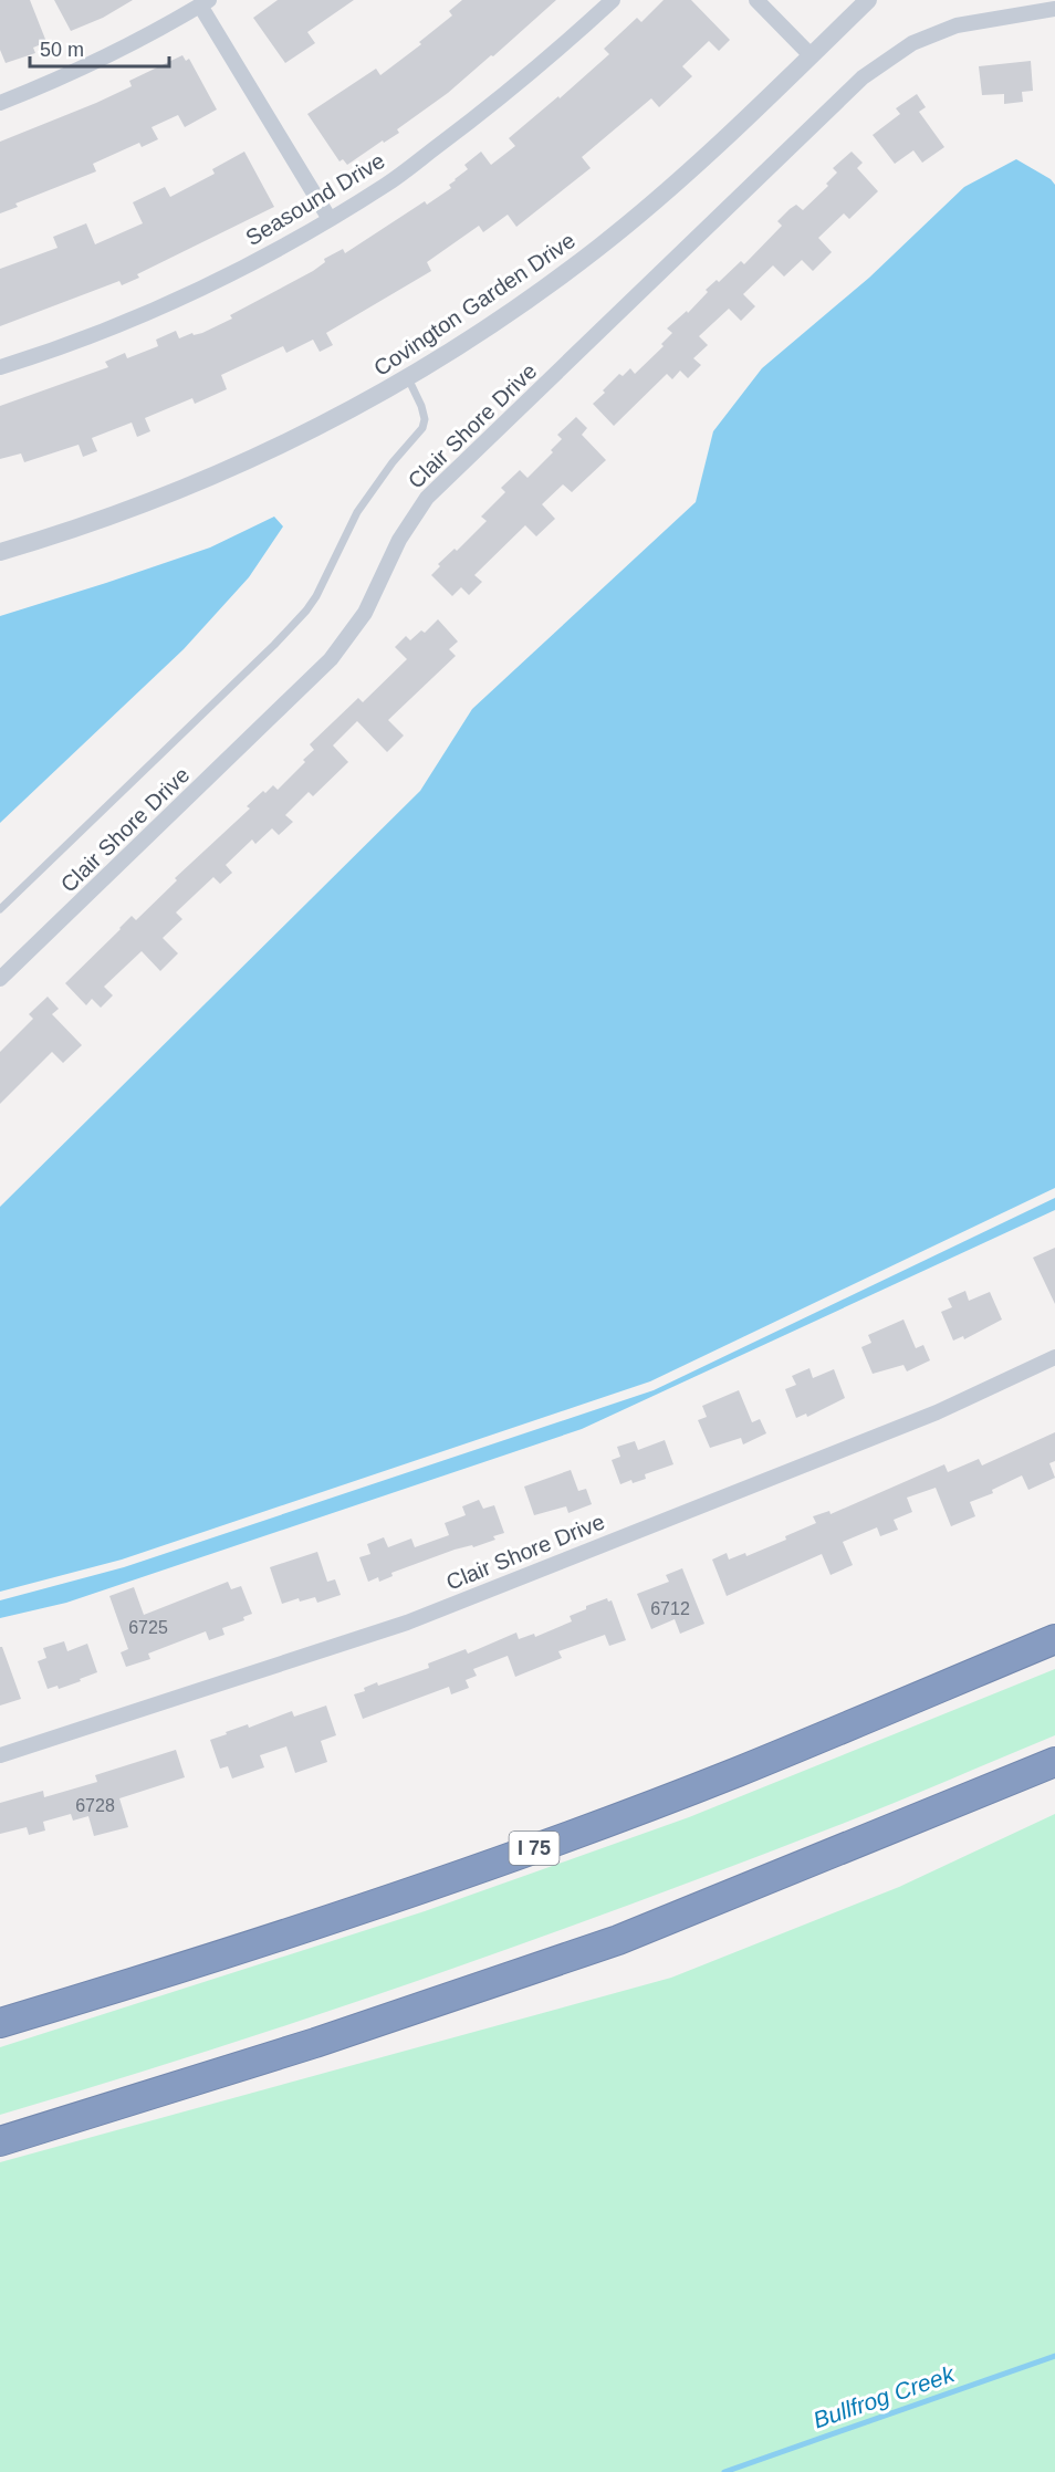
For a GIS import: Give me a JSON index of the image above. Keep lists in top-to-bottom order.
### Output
{
  "streets": {
    "highway": ["I 75"],
    "street": ["Seasound Drive", "Covington Garden Drive", "Clair Shore Drive"]
  },
  "water": ["Bullfrog Creek"],
  "house_numbers": ["6712", "6725", "6728"],
  "scale_bar": "50 m"
}
